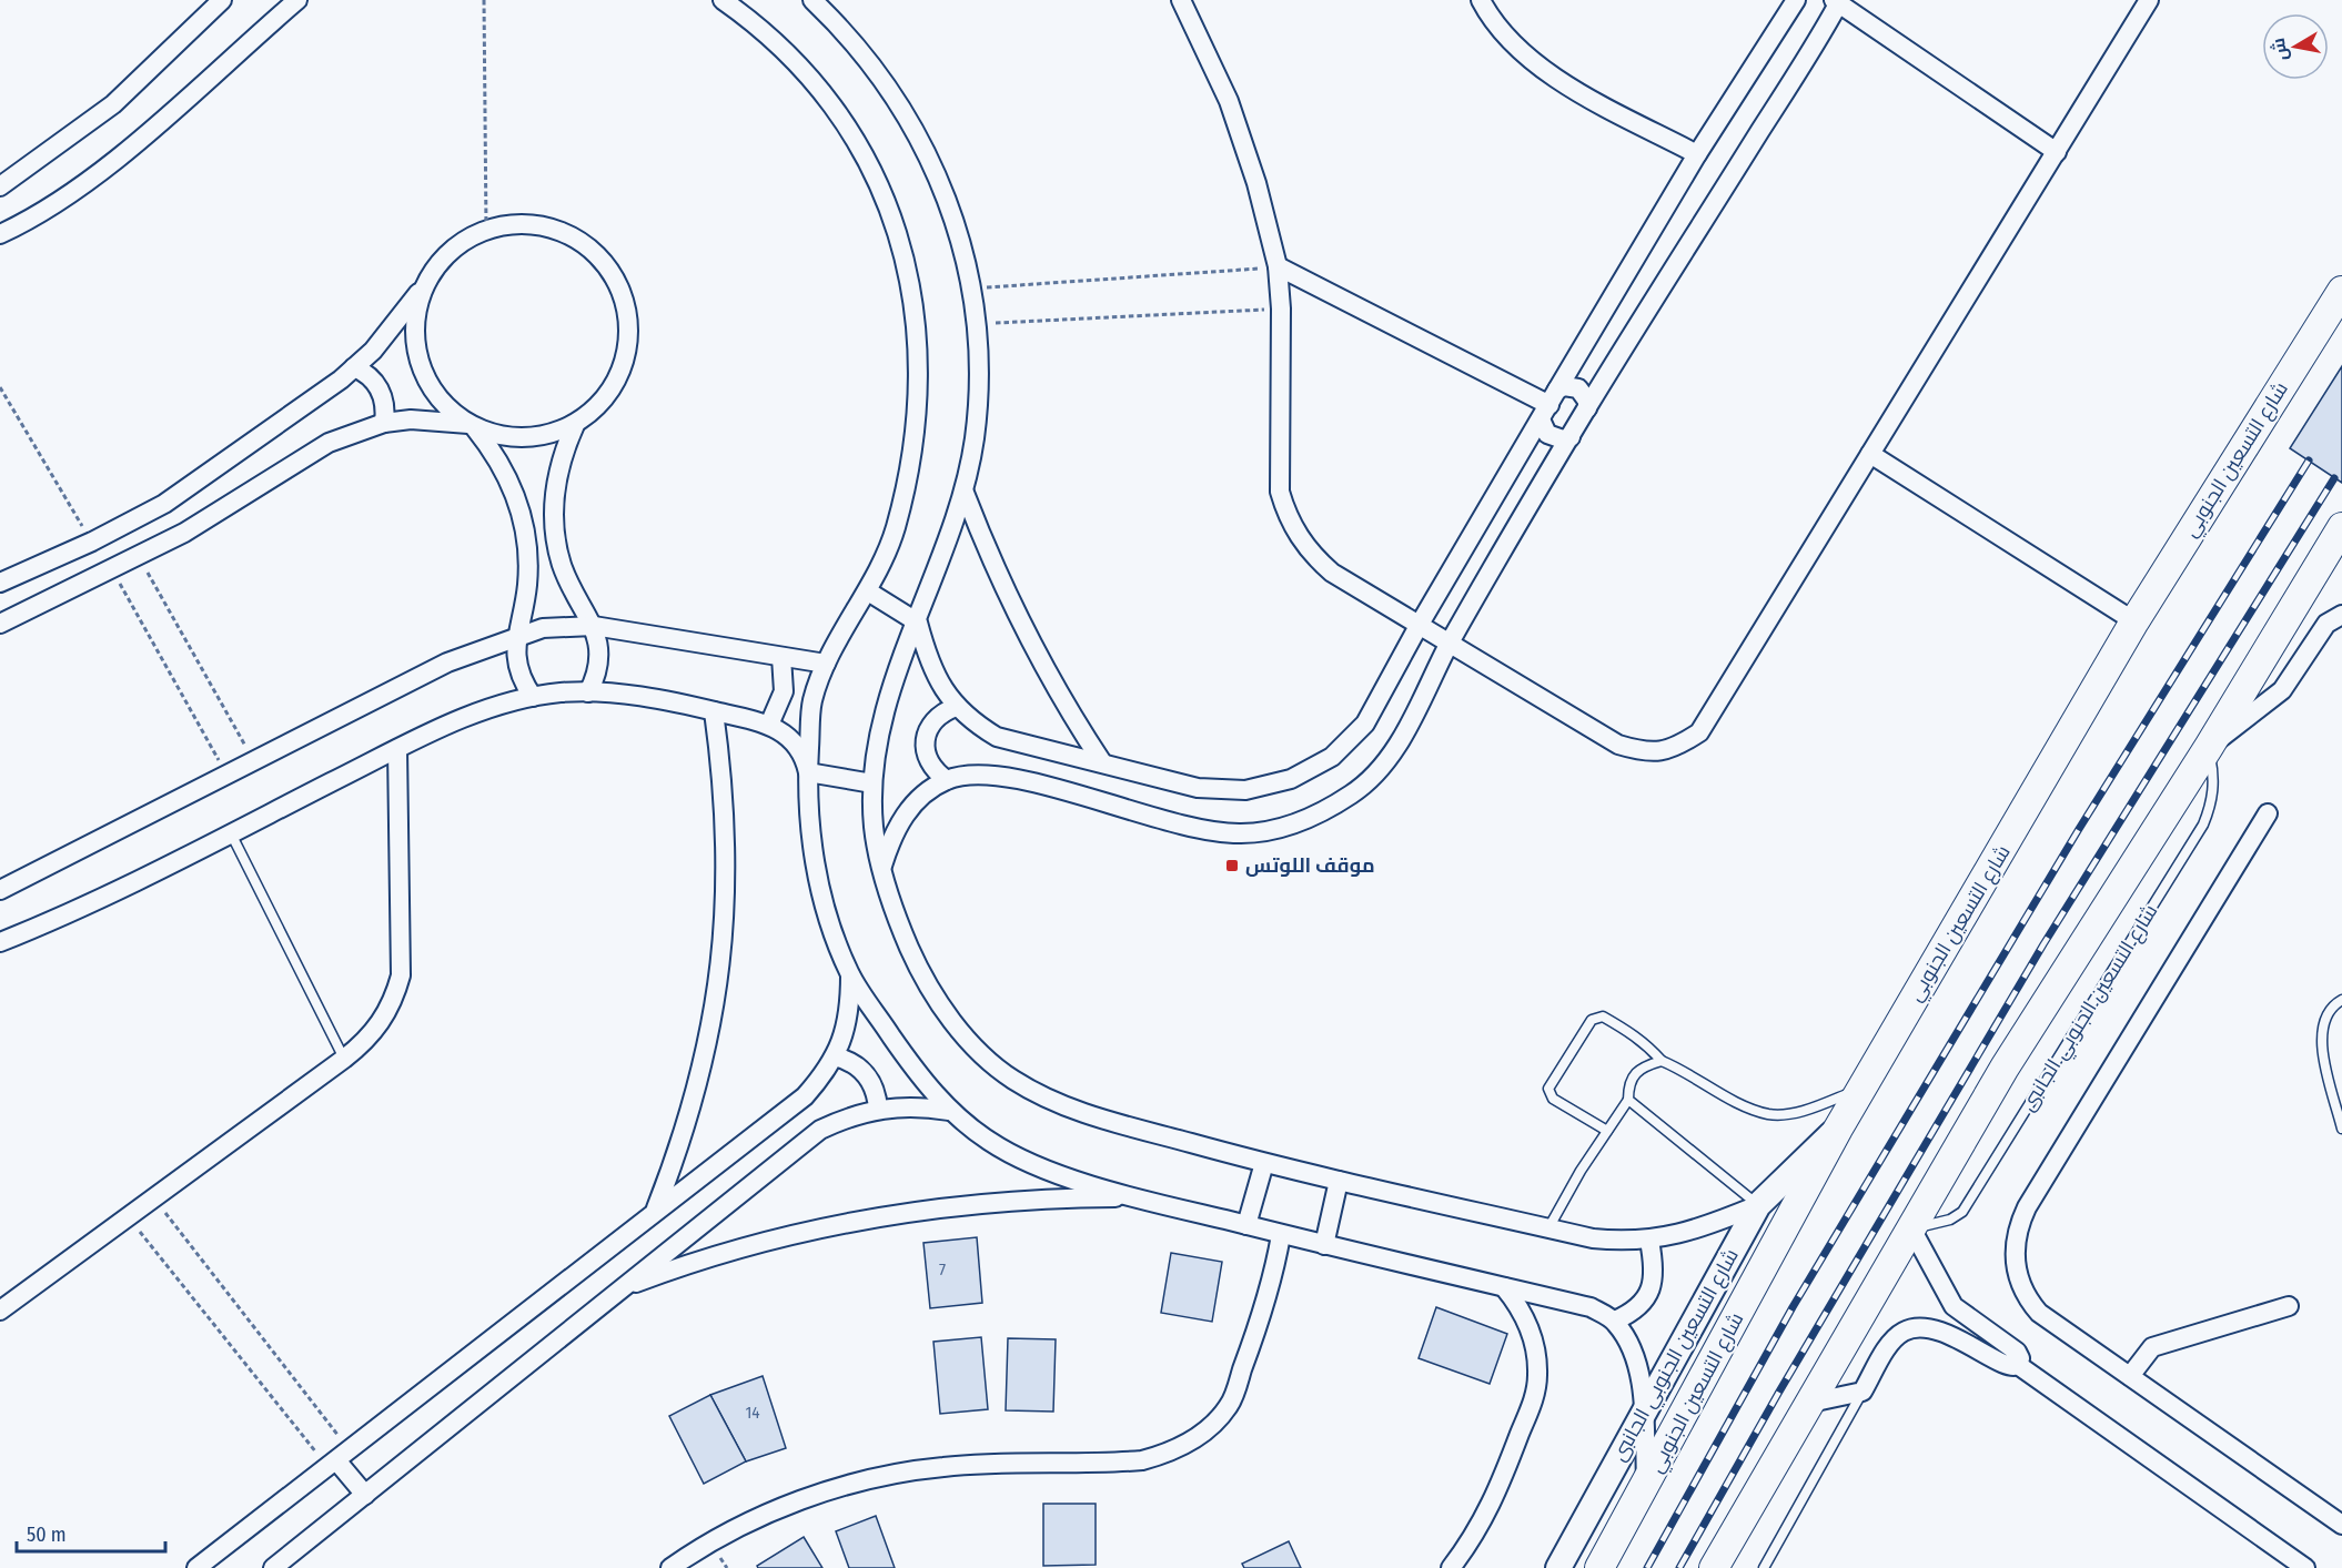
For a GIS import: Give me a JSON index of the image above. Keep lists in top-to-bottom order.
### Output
{
  "streets": {
    "main road": ["شارع التسعين الجنوبي"],
    "street": ["شارع التسعين الجنوبي الجانبى"]
  },
  "crossings": [
    ["شارع التسعين الجنوبي", "شارع التسعين الجنوبي الجانبى"]
  ],
  "places": {
    "transit": ["موقف اللوتس"]
  },
  "house_numbers": ["7", "14"],
  "scale_bar": "50 m",
  "north": "left"
}
